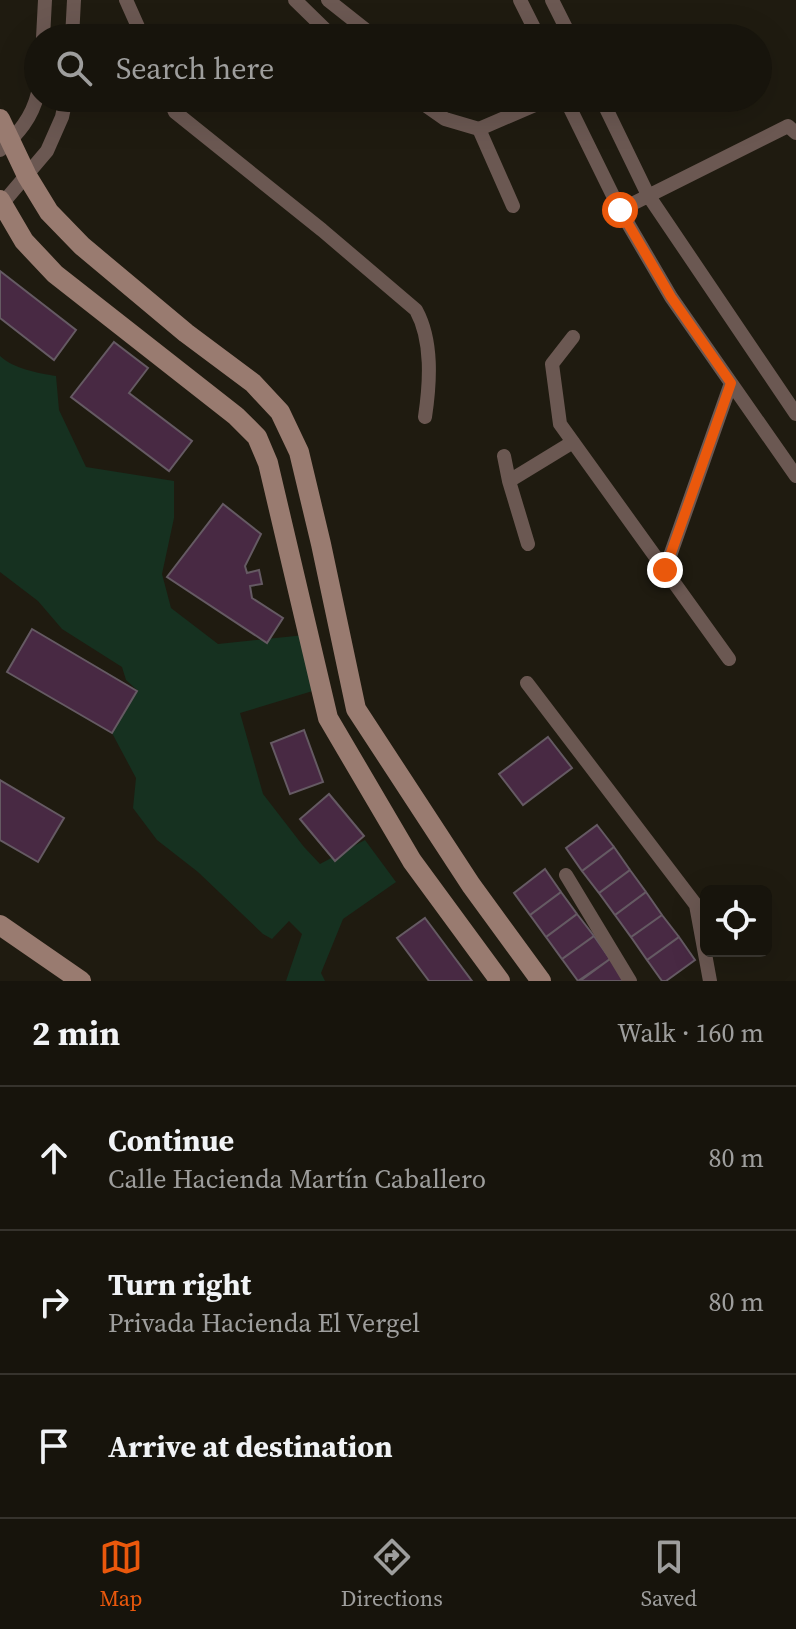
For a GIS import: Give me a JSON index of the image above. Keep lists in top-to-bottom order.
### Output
{
  "page": {
    "search": "Search here",
    "heading": ["2 min", "Walk · 160 m"],
    "list": [
      ["Continue", "Calle Hacienda Martín Caballero", "80 m"],
      ["Turn right", "Privada Hacienda El Vergel", "80 m"],
      "Arrive at destination"
    ],
    "nav": ["Map", "Directions", "Saved"]
  }
}
